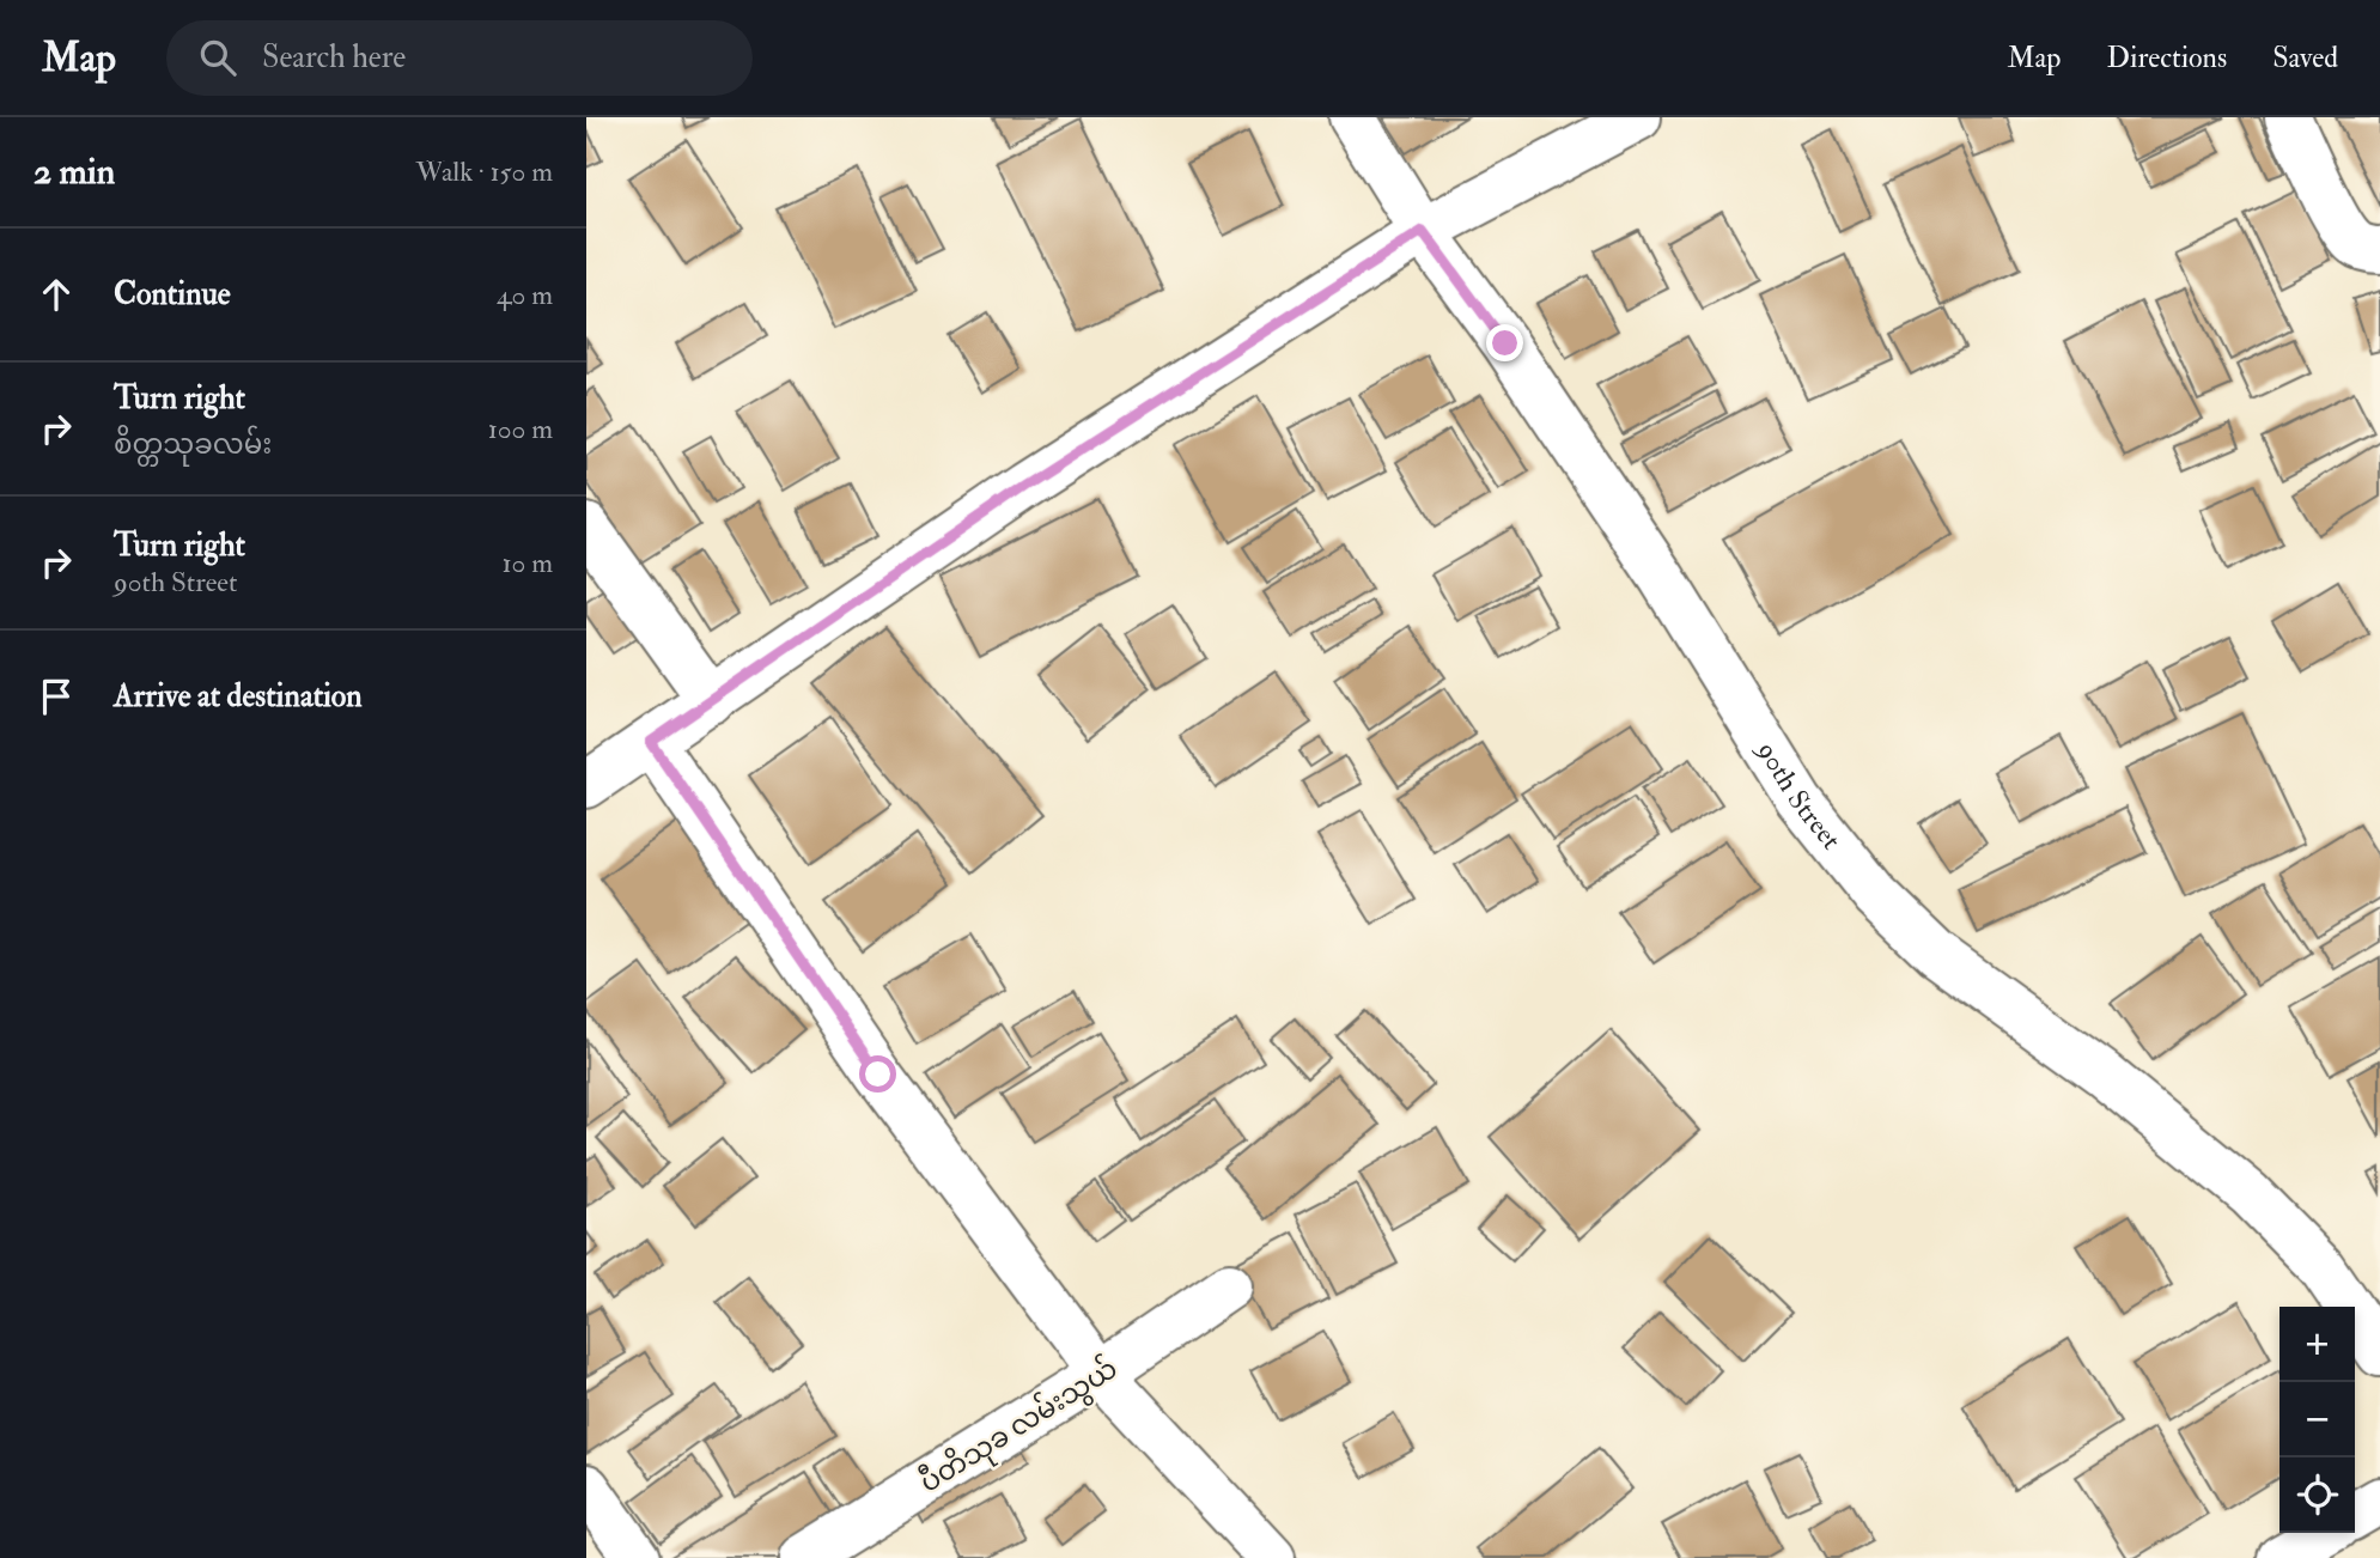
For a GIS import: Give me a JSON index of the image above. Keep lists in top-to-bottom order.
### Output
{
  "streets": {
    "street": ["90th Street", "ပီတိသုခ လမ်းသွယ်"]
  },
  "page": {
    "header": "Map",
    "search": "Search here",
    "nav": ["Map", "Directions", "Saved"],
    "heading": ["2 min", "Walk · 150 m"],
    "list": [
      ["Continue", "40 m"],
      ["Turn right", "စိတ္တသုခလမ်း", "100 m"],
      ["Turn right", "90th Street", "10 m"],
      "Arrive at destination"
    ],
    "map_buttons": ["+", "−"]
  }
}
